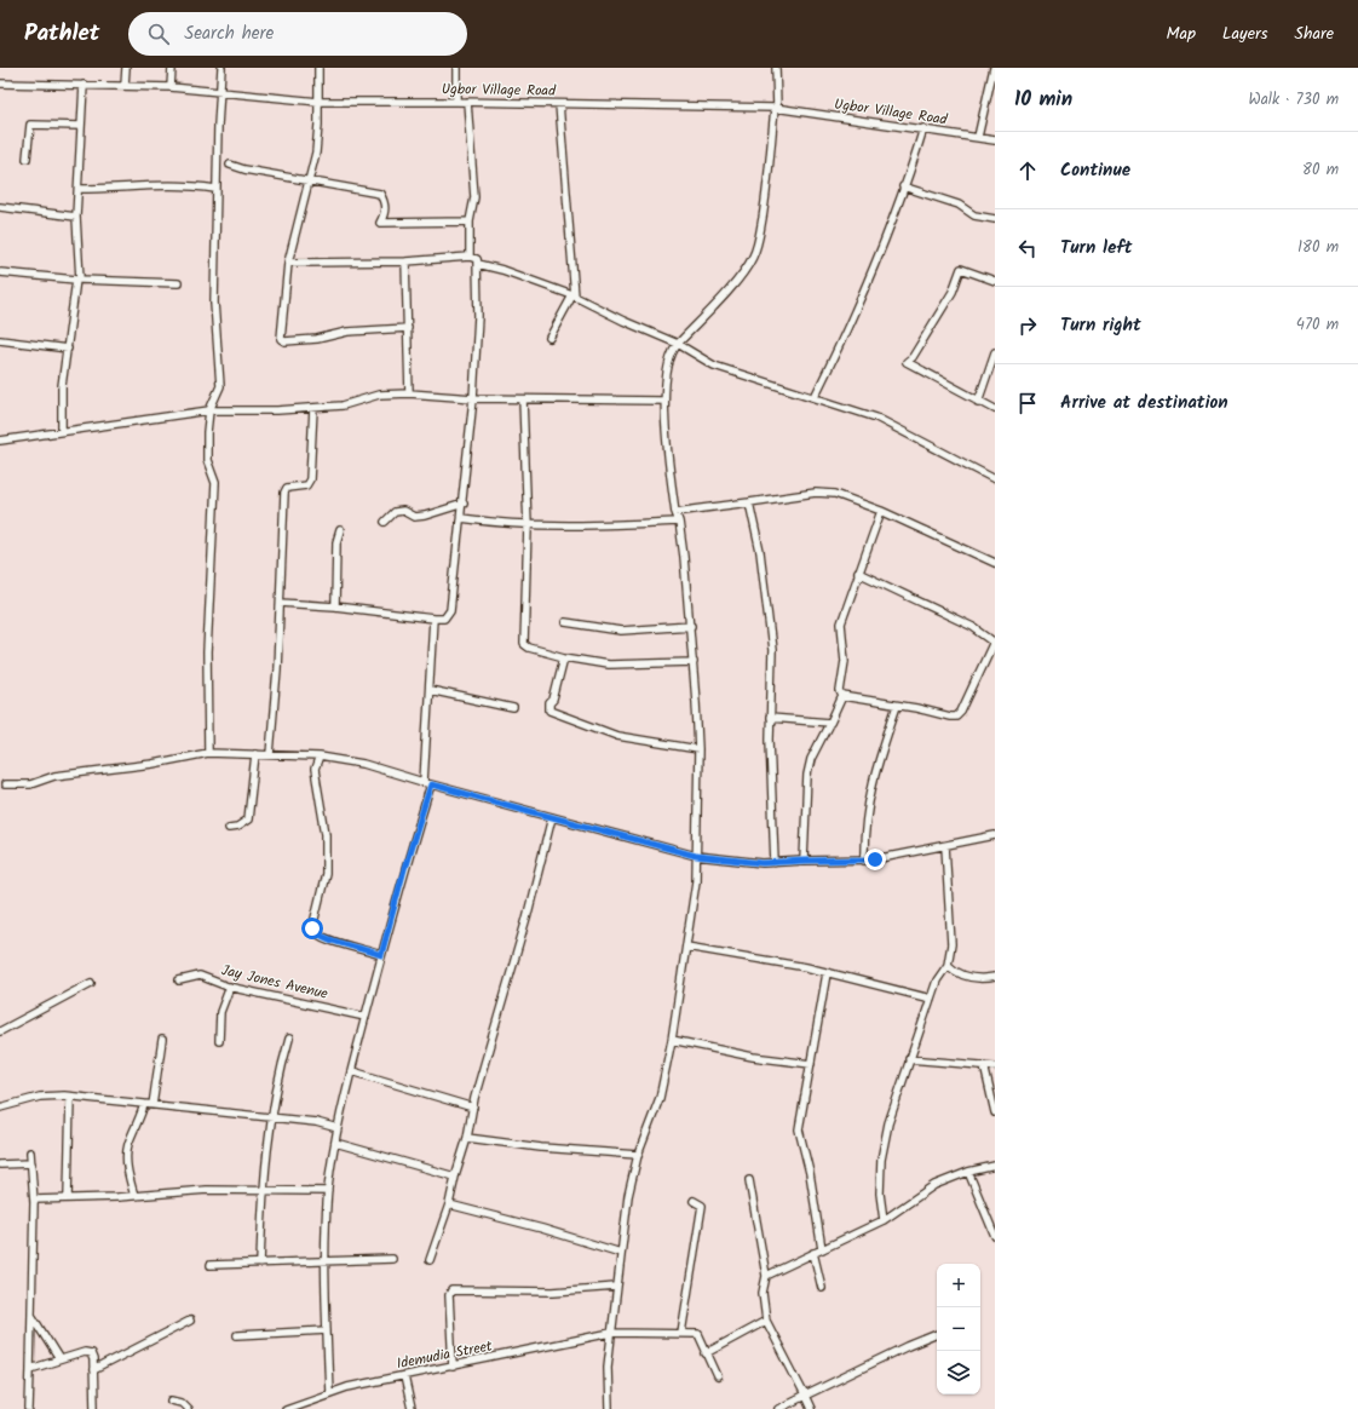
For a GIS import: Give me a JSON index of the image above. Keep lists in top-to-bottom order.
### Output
{
  "streets": {
    "street": ["Ugbor Village Road", "Jay Jones Avenue", "Idemudia Street"]
  },
  "page": {
    "header": "Pathlet",
    "search": "Search here",
    "nav": ["Map", "Layers", "Share"],
    "heading": ["10 min", "Walk · 730 m"],
    "list": [
      ["Continue", "80 m"],
      ["Turn left", "180 m"],
      ["Turn right", "470 m"],
      "Arrive at destination"
    ],
    "map_buttons": ["+", "−"]
  }
}
